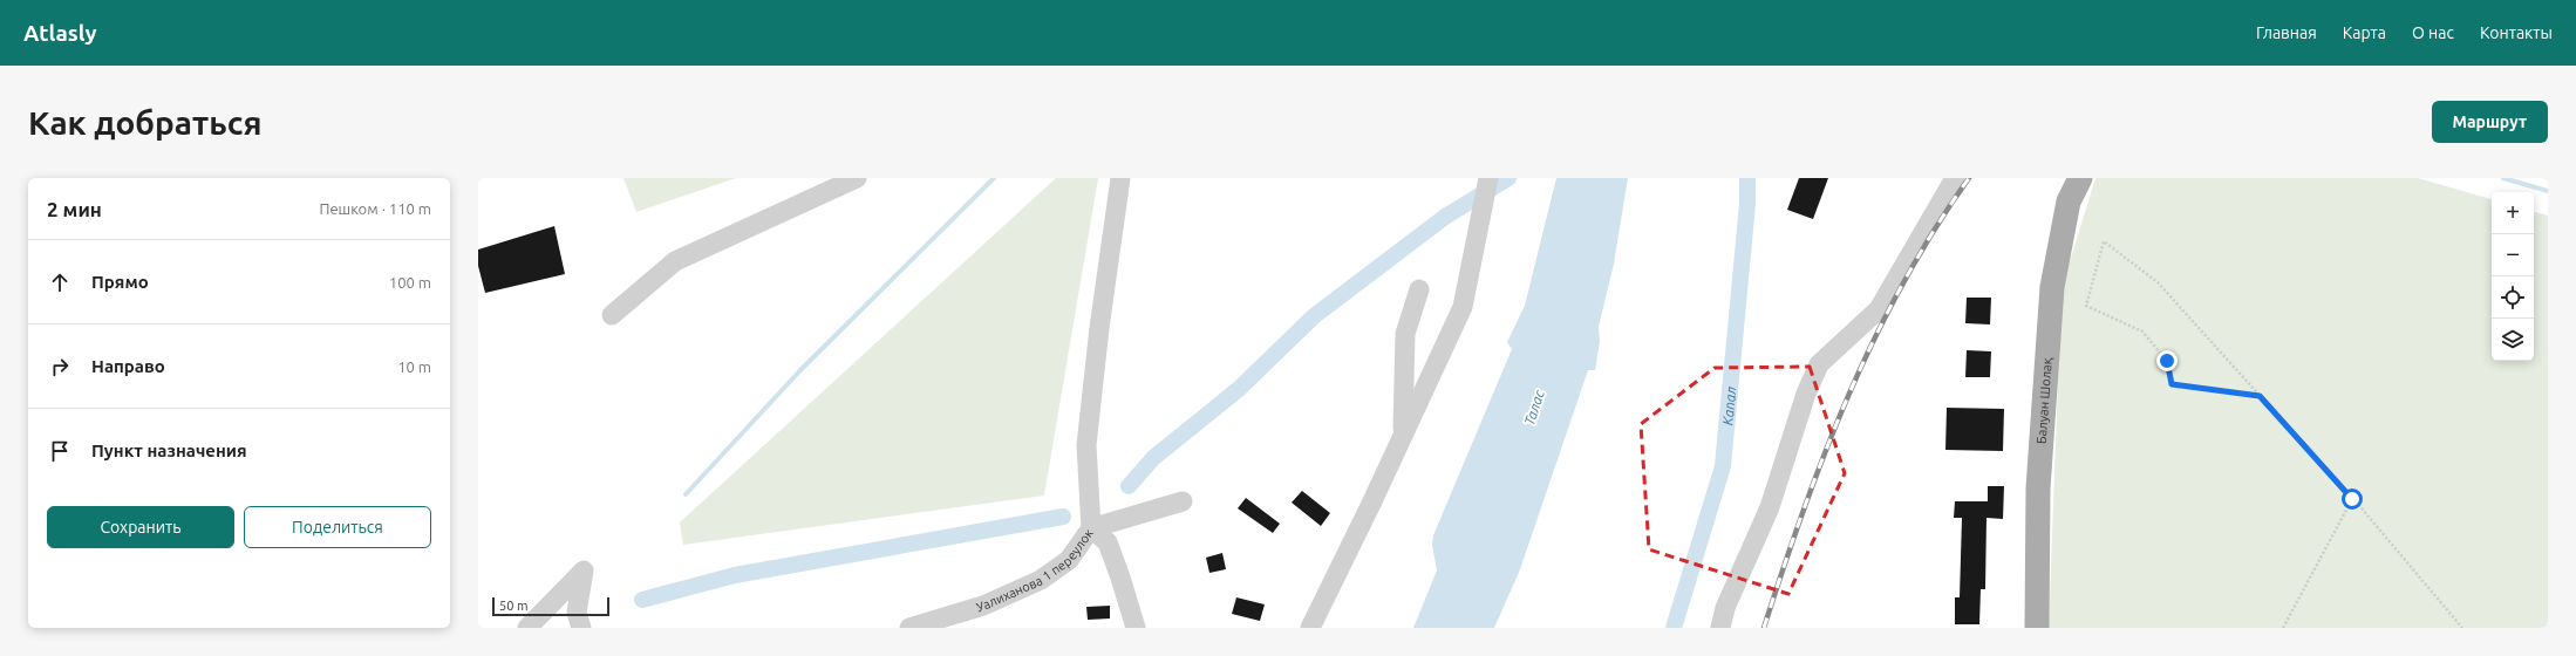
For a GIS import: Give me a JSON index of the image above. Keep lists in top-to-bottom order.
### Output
{
  "streets": {
    "main road": ["Балуан Шолақ"],
    "street": ["Уалиханова 1 переулок"]
  },
  "water": ["Капал", "Талас"],
  "scale_bar": "50 m",
  "page": {
    "header": "Atlasly",
    "nav": [
      "Главная",
      "Карта",
      "О нас",
      "Контакты"
    ],
    "buttons": [
      "Маршрут",
      ["Сохранить", "Поделиться"]
    ],
    "title": "Как добраться",
    "heading": ["2 мин", "Пешком · 110 m"],
    "map_buttons": ["+", "−"],
    "list": [
      ["Прямо", "100 m"],
      ["Направо", "10 m"],
      "Пункт назначения"
    ],
    "scale": "50 m"
  }
}
